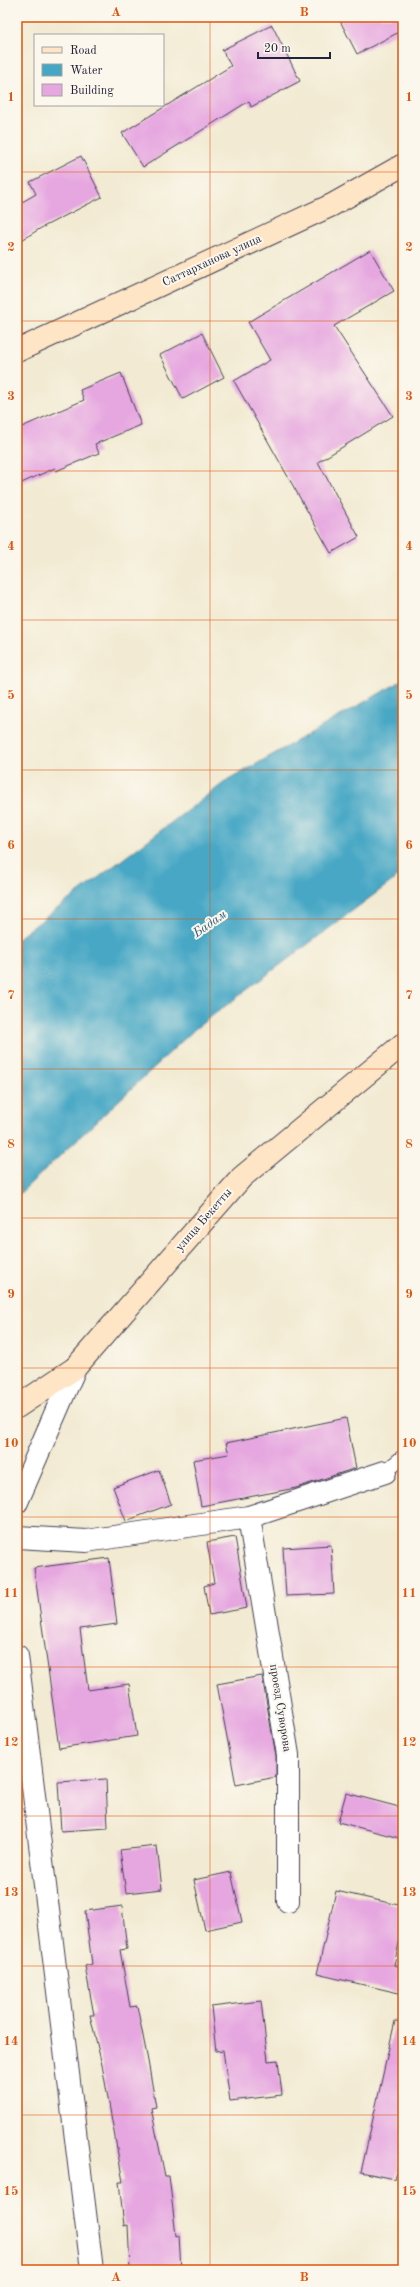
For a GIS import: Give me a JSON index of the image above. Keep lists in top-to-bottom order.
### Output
{
  "streets": {
    "street": ["Саттарханова улица", "улица Бекетты", "проезд Суворова"]
  },
  "water": ["Бадам"],
  "legend": ["Road", "Water", "Building"],
  "scale_bar": "20 m",
  "grid": {
    "columns": ["A", "B"],
    "rows": [
      "1",
      "2",
      "3",
      "4",
      "5",
      "6",
      "7",
      "8",
      "9",
      "10",
      "11",
      "12",
      "13",
      "14",
      "15"
    ]
  }
}
